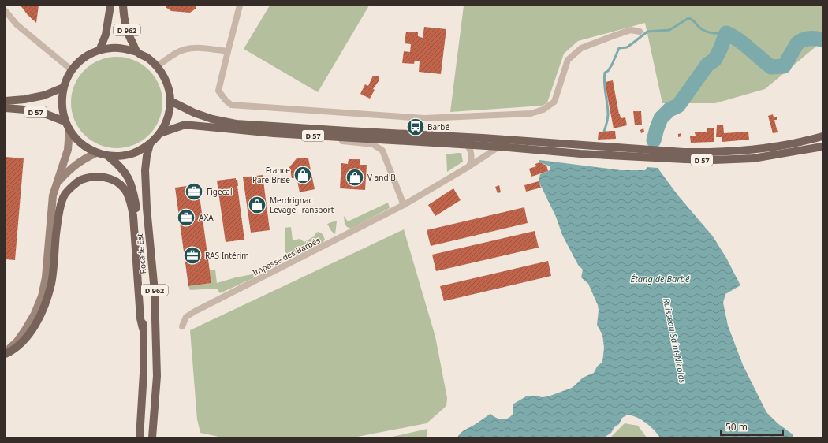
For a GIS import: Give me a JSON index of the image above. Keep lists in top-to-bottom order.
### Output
{
  "streets": {
    "main road": ["D 962", "D 57", "Rocade Est"],
    "street": ["Impasse des Barbés"]
  },
  "crossings": [
    ["D 962", "D 57"],
    ["D 962", "Rocade Est"],
    ["D 57", "Rocade Est"],
    ["D 57", "Impasse des Barbés"]
  ],
  "water": ["Étang de Barbé", "Ruisseau Saint-Nicolas"],
  "places": {
    "bus stop": ["Barbé"],
    "shop": ["France Pare-Brise", "V and B", "Merdrignac Levage Transport"],
    "office": ["Figecal", "AXA", "RAS Intérim"]
  },
  "scale_bar": "50 m"
}
